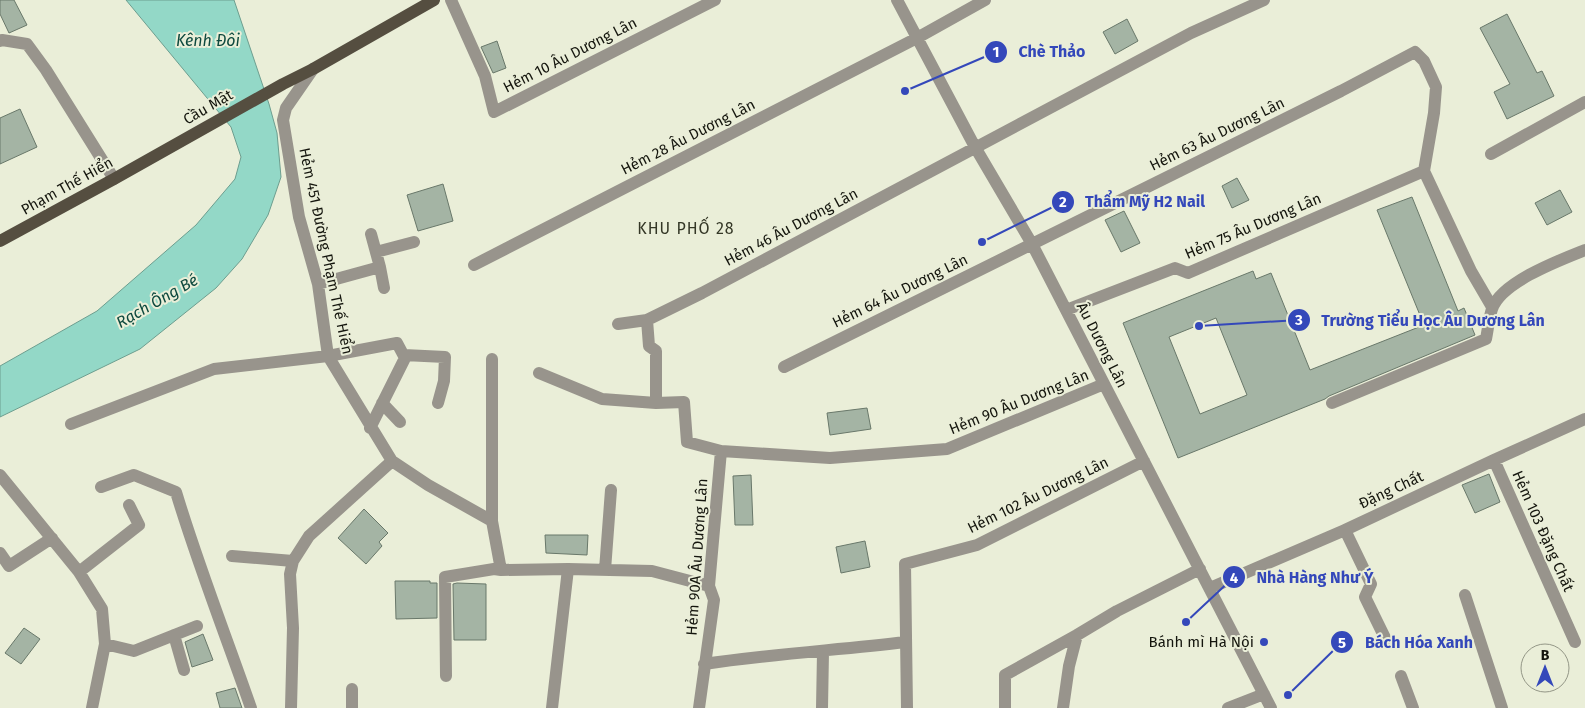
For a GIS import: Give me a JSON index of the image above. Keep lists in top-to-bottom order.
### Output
{
  "streets": {
    "main road": ["Cầu Mật", "Phạm Thế Hiển"],
    "street": [
      "Hẻm 10 Âu Dương Lân",
      "Hẻm 63 Âu Dương Lân",
      "Hẻm 28 Âu Dương Lân",
      "Hẻm 75 Âu Dương Lân",
      "Hẻm 46 Âu Dương Lân",
      "Hẻm 451 Đường Phạm Thế Hiển",
      "Hẻm 64 Âu Dương Lân",
      "Âu Dương Lân",
      "Hẻm 90 Âu Dương Lân",
      "Đặng Chất",
      "Hẻm 102 Âu Dương Lân",
      "Hẻm 103 Đặng Chất",
      "Hẻm 90A Âu Dương Lân"
    ]
  },
  "crossings": [
    ["Cầu Mật", "Phạm Thế Hiển"],
    ["Cầu Mật", "Hẻm 451 Đường Phạm Thế Hiển"],
    ["Hẻm 63 Âu Dương Lân", "Hẻm 75 Âu Dương Lân"],
    ["Hẻm 63 Âu Dương Lân", "Hẻm 64 Âu Dương Lân"],
    ["Hẻm 63 Âu Dương Lân", "Âu Dương Lân"],
    ["Hẻm 28 Âu Dương Lân", "Âu Dương Lân"],
    ["Hẻm 75 Âu Dương Lân", "Âu Dương Lân"],
    ["Hẻm 46 Âu Dương Lân", "Âu Dương Lân"],
    ["Hẻm 64 Âu Dương Lân", "Âu Dương Lân"],
    ["Âu Dương Lân", "Hẻm 90 Âu Dương Lân"],
    ["Âu Dương Lân", "Đặng Chất"],
    ["Âu Dương Lân", "Hẻm 102 Âu Dương Lân"],
    ["Hẻm 90 Âu Dương Lân", "Hẻm 90A Âu Dương Lân"],
    ["Đặng Chất", "Hẻm 103 Đặng Chất"]
  ],
  "districts": ["KHU PHỐ 28"],
  "water": ["Kênh Đôi", "Rạch Ông Bé"],
  "places": [
    "Chè Thảo",
    "Thẩm Mỹ H2 Nail",
    "Trường Tiểu Học Âu Dương Lân",
    "Nhà Hàng Như Ý",
    "Bánh mì Hà Nội",
    "Bách Hóa Xanh"
  ],
  "north": "top"
}
